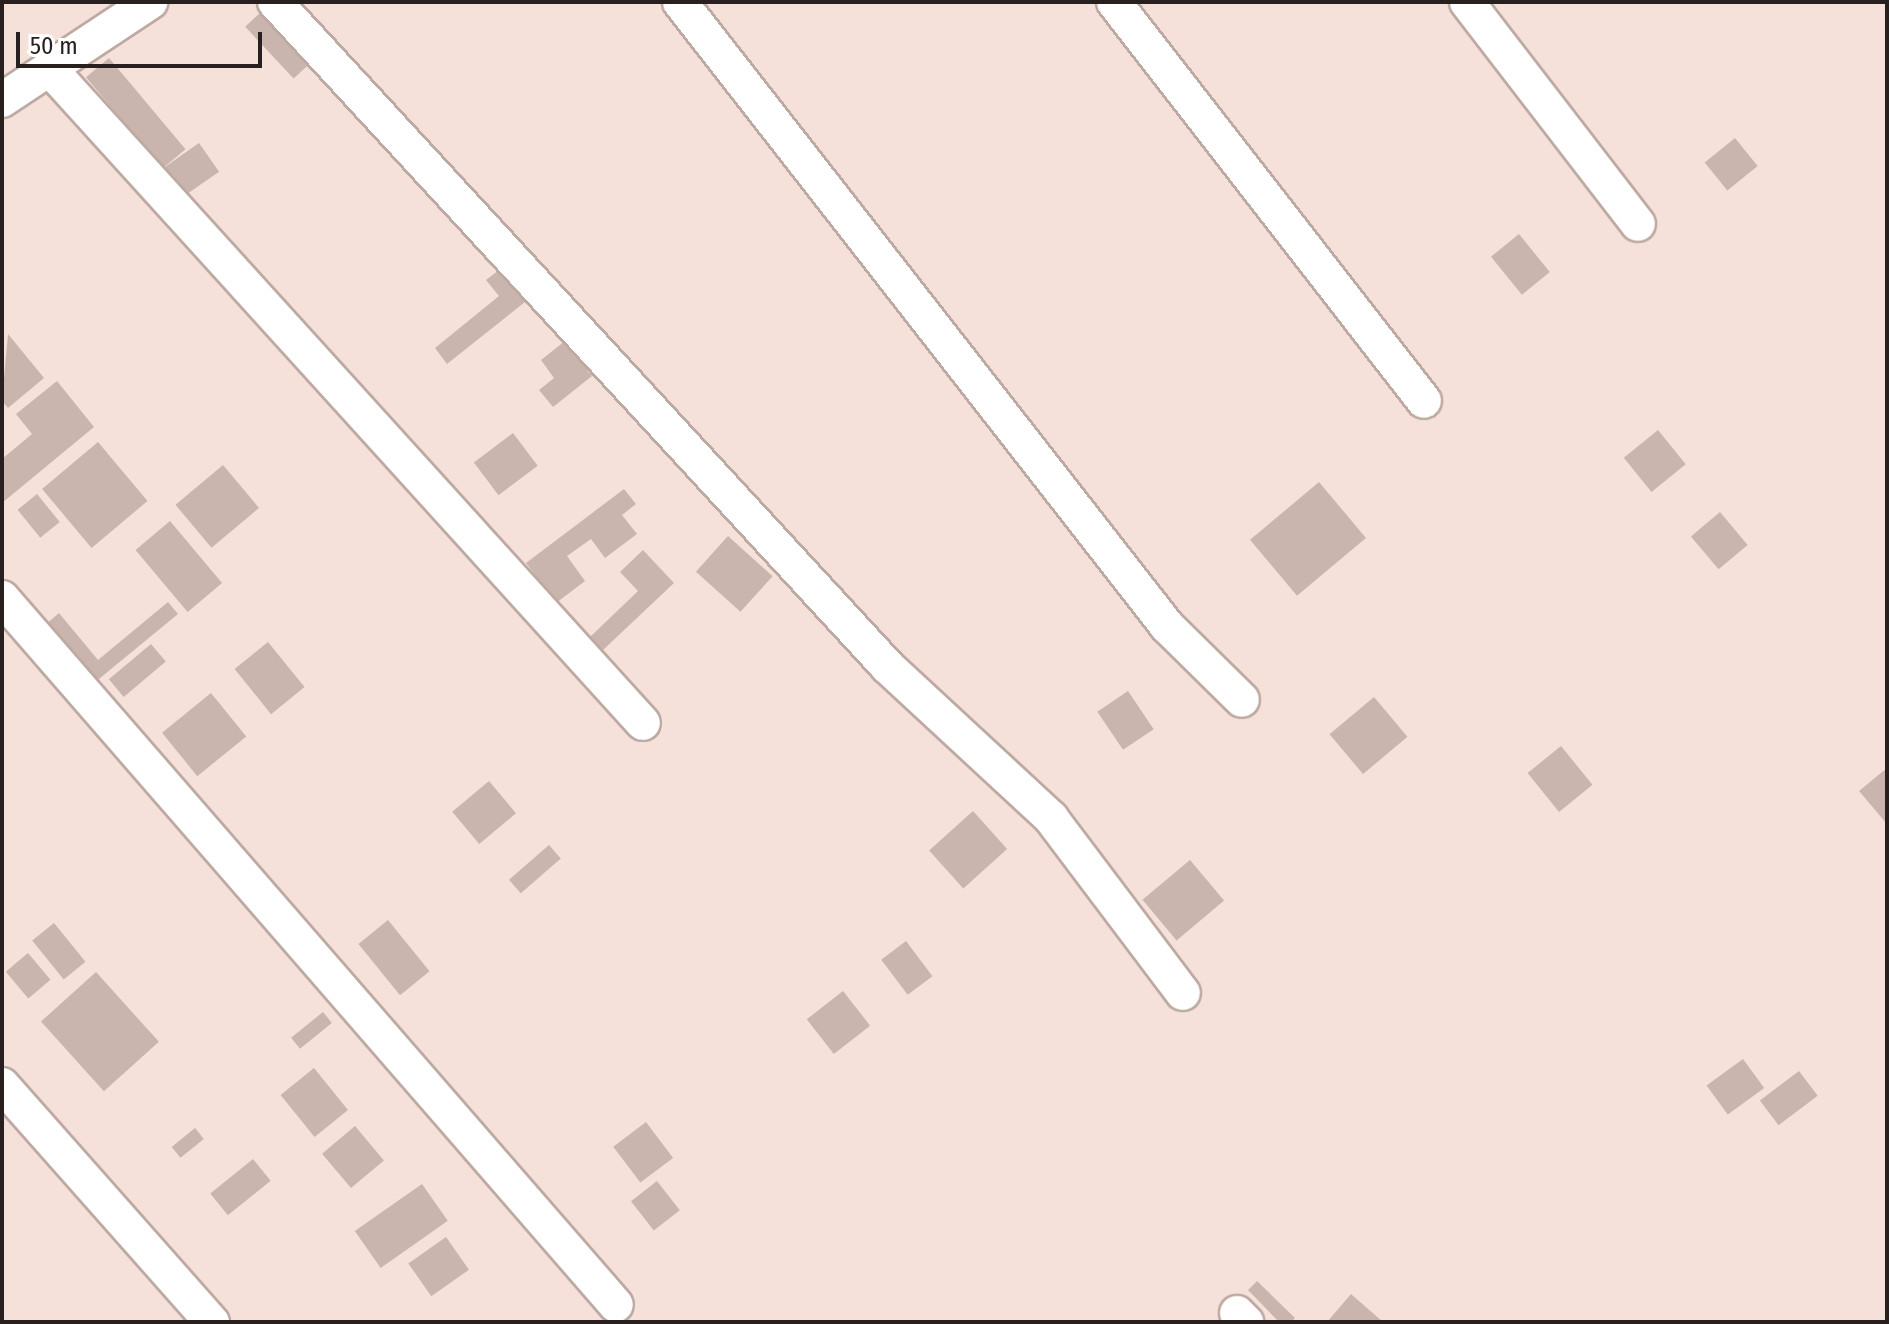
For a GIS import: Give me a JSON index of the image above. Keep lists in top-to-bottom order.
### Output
{
  "scale_bar": "50 m"
}
